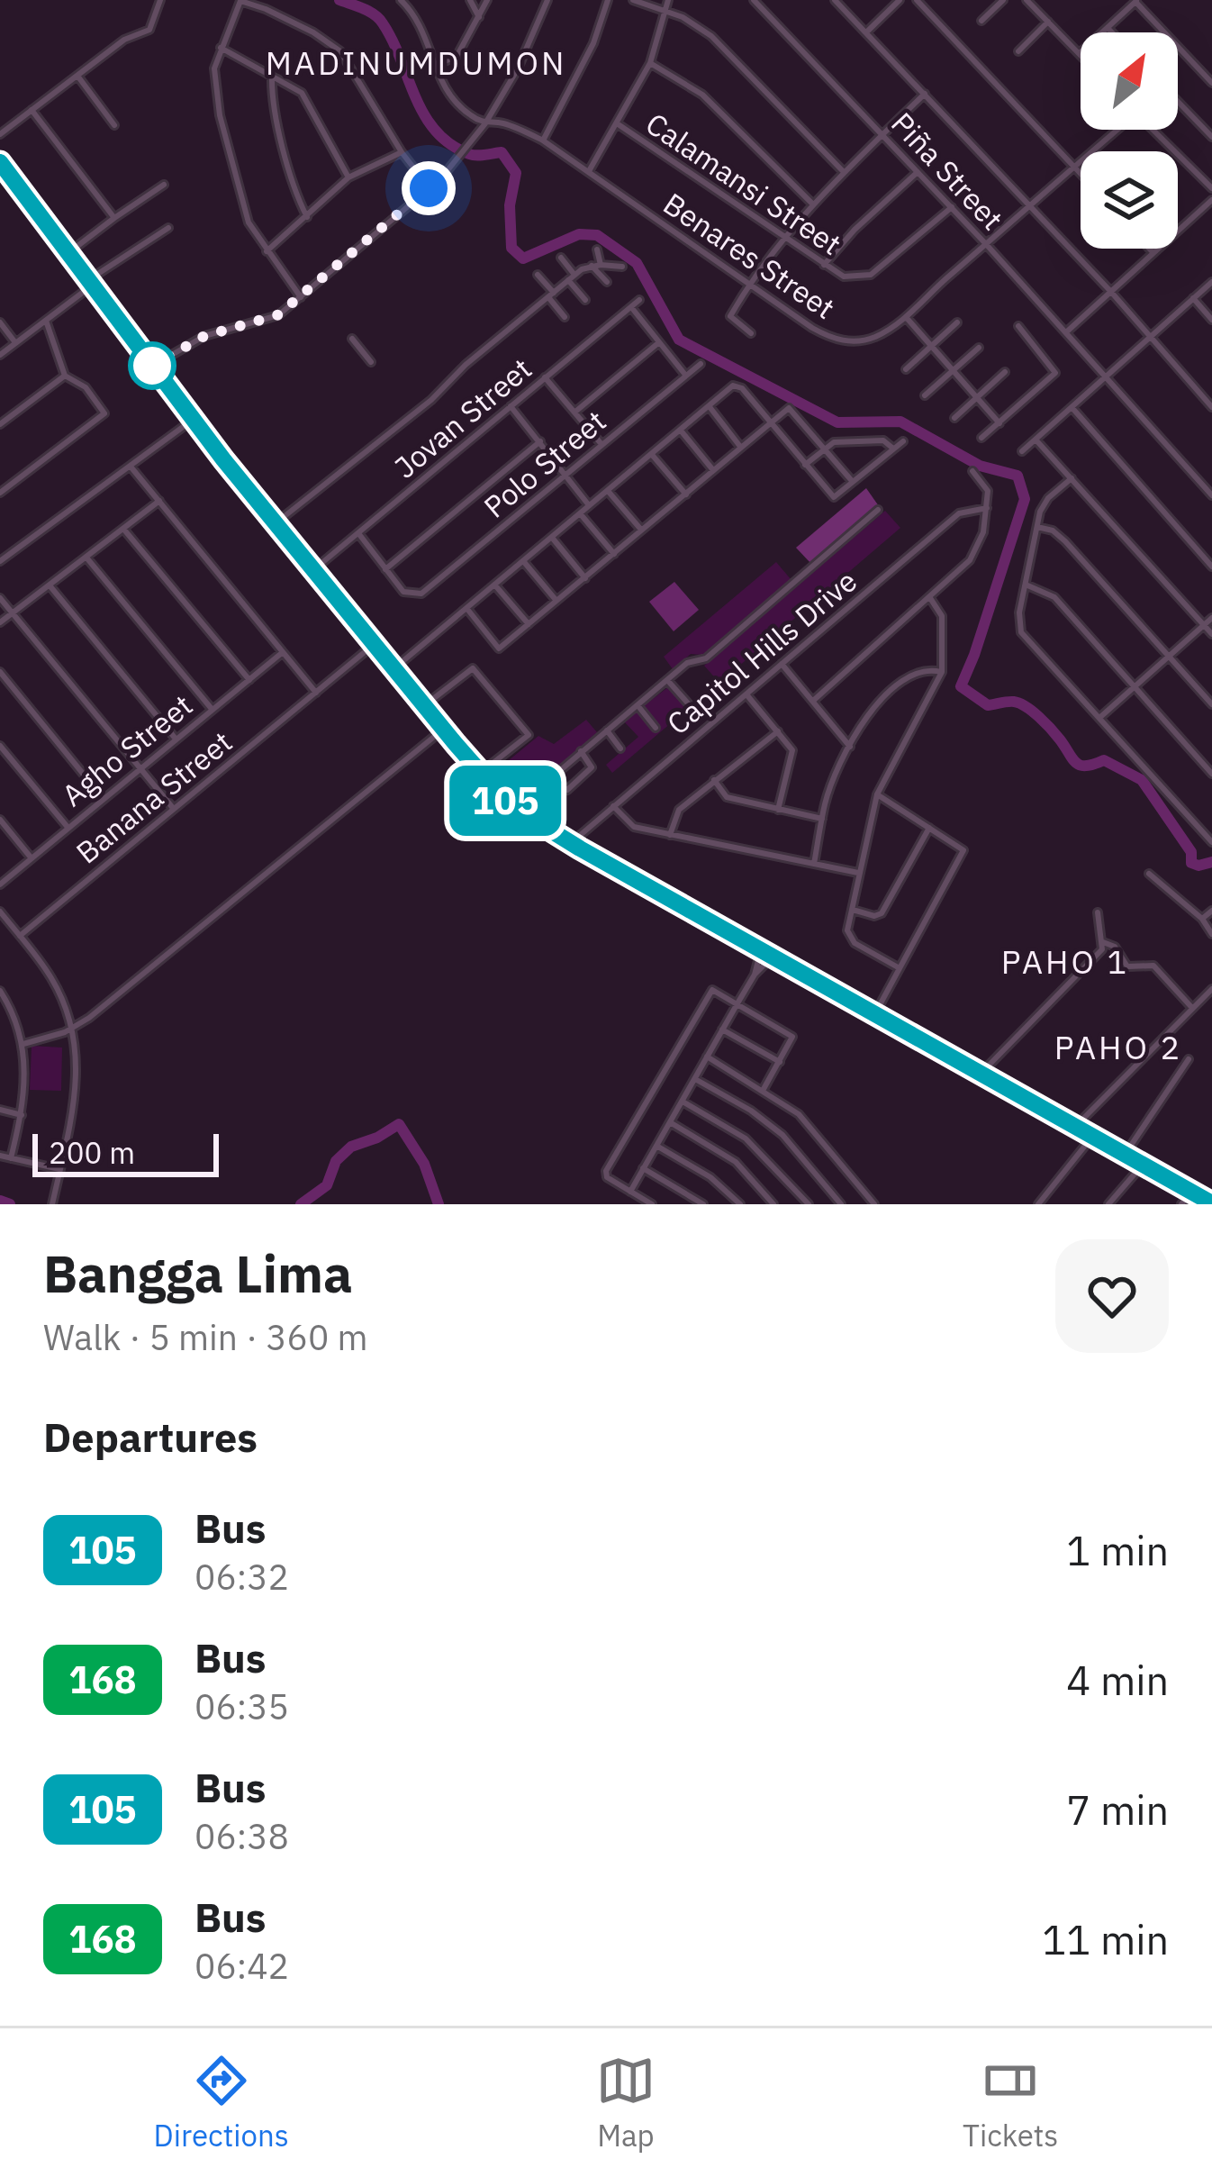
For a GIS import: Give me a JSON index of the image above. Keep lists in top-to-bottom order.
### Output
{
  "streets": {
    "street": [
      "Piña Street",
      "Calamansi Street",
      "Benares Street",
      "Jovan Street",
      "Polo Street",
      "Capitol Hills Drive",
      "Agho Street",
      "Banana Street"
    ]
  },
  "crossings": [
    ["Piña Street", "Calamansi Street"],
    ["Piña Street", "Benares Street"]
  ],
  "districts": ["MADINUMDUMON", "PAHO 1", "PAHO 2"],
  "lines": ["bus line 105"],
  "scale_bar": "200 m",
  "north": "top right",
  "page": {
    "on_map": "105",
    "scale": "200 m",
    "heading": [
      ["Bangga Lima", "Walk · 5 min · 360 m"],
      "Departures"
    ],
    "list": [
      {
        "mark": "105",
        "name": "Bus",
        "note": "06:32",
        "value": "1 min"
      },
      {
        "mark": "168",
        "name": "Bus",
        "note": "06:35",
        "value": "4 min"
      },
      {
        "mark": "105",
        "name": "Bus",
        "note": "06:38",
        "value": "7 min"
      },
      {
        "mark": "168",
        "name": "Bus",
        "note": "06:42",
        "value": "11 min"
      }
    ],
    "tabs": ["Directions", "Map", "Tickets"]
  }
}
